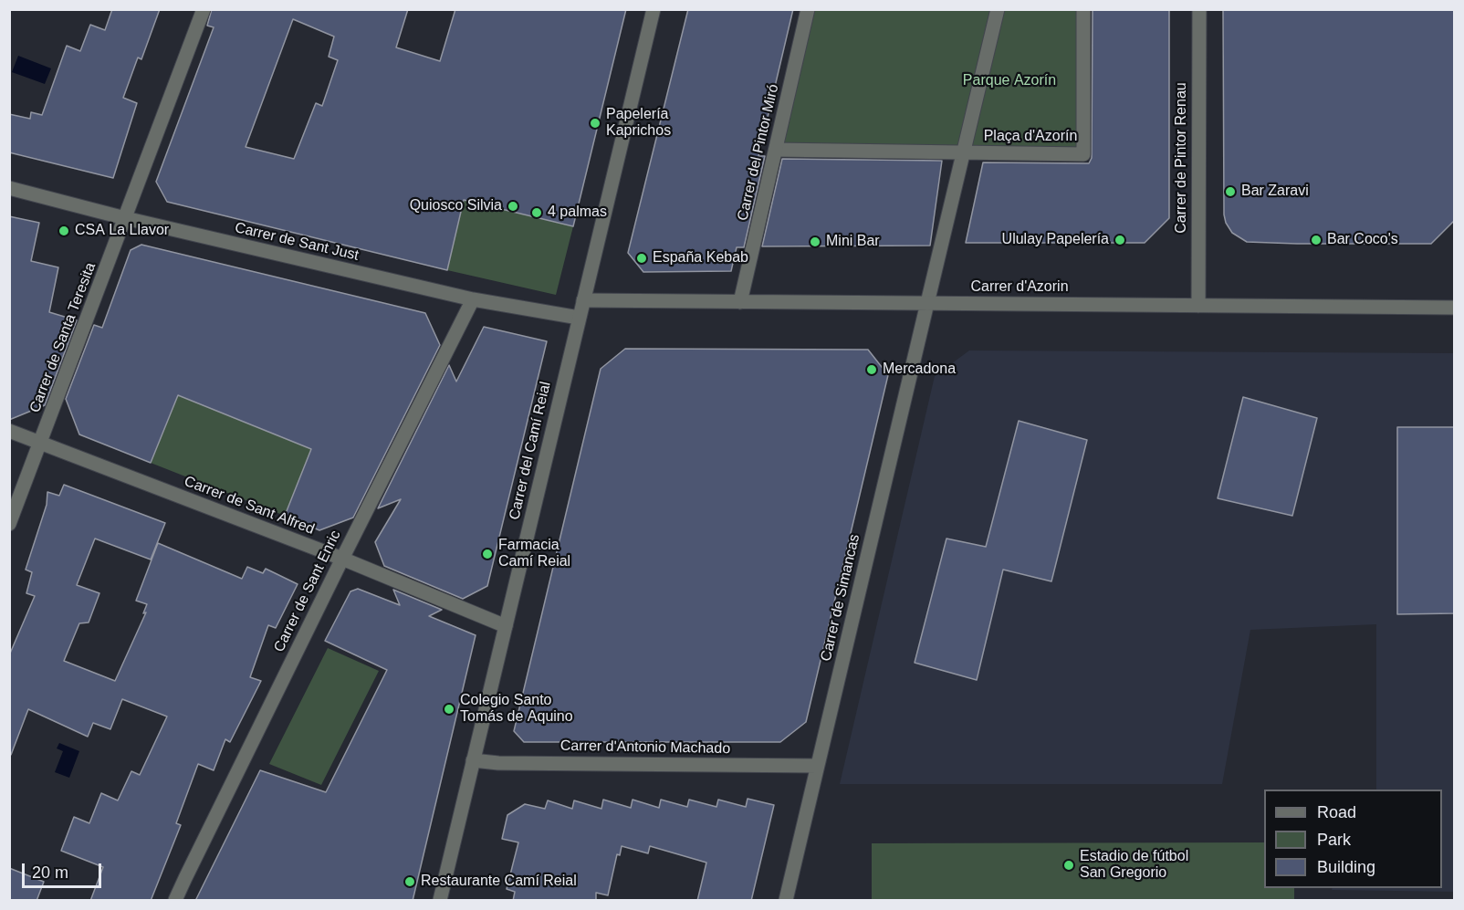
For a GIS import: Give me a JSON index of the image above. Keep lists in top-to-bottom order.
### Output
{
  "streets": {
    "street": [
      "Plaça d'Azorín",
      "Carrer del Pintor Miró",
      "Carrer de Pintor Renau",
      "Carrer de Sant Just",
      "Carrer d'Azorin",
      "Carrer de Santa Teresita",
      "Carrer del Camí Reial",
      "Carrer de Sant Alfred",
      "Carrer de Sant Enric",
      "Carrer de Simancas",
      "Carrer d'Antonio Machado"
    ]
  },
  "crossings": [
    ["Plaça d'Azorín", "Carrer del Pintor Miró"],
    ["Plaça d'Azorín", "Carrer d'Azorin"],
    ["Plaça d'Azorín", "Carrer de Simancas"],
    ["Carrer del Pintor Miró", "Carrer d'Azorin"],
    ["Carrer de Pintor Renau", "Carrer d'Azorin"],
    ["Carrer de Sant Just", "Carrer de Santa Teresita"],
    ["Carrer de Sant Just", "Carrer del Camí Reial"],
    ["Carrer de Sant Just", "Carrer de Sant Enric"],
    ["Carrer d'Azorin", "Carrer del Camí Reial"],
    ["Carrer d'Azorin", "Carrer de Simancas"],
    ["Carrer de Santa Teresita", "Carrer de Sant Alfred"],
    ["Carrer del Camí Reial", "Carrer de Sant Alfred"],
    ["Carrer del Camí Reial", "Carrer d'Antonio Machado"],
    ["Carrer de Sant Alfred", "Carrer de Sant Enric"],
    ["Carrer de Simancas", "Carrer d'Antonio Machado"]
  ],
  "parks": ["Parque Azorín"],
  "places": [
    "Papelería Kaprichos",
    "Bar Zaravi",
    "Quiosco Silvia",
    "4 palmas",
    "CSA La Llavor",
    "Ululay Papelería",
    "Bar Coco's",
    "Mini Bar",
    "España Kebab",
    "Mercadona",
    "Farmacia Camí Reial",
    "Colegio Santo Tomás de Aquino",
    "Estadio de fútbol San Gregorio",
    "Restaurante Camí Reial"
  ],
  "legend": ["Road", "Park", "Building"],
  "scale_bar": "20 m"
}
